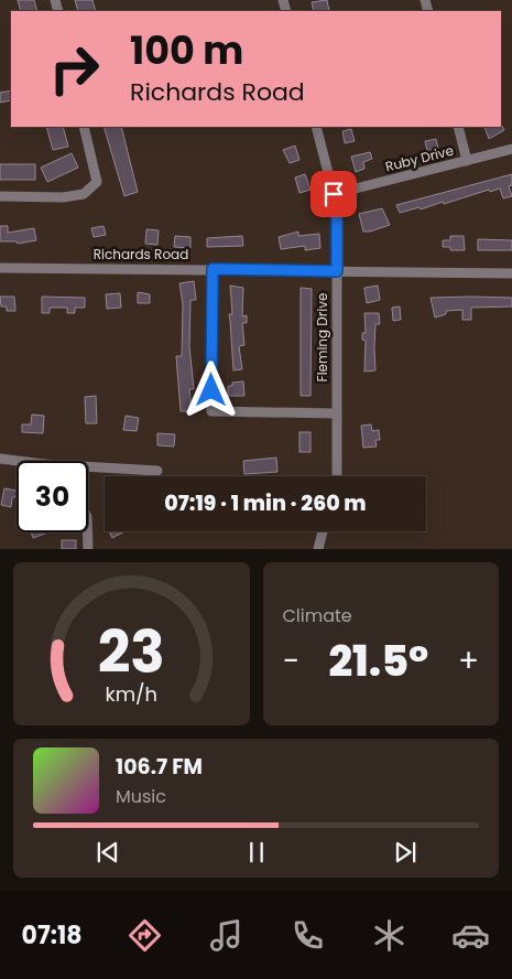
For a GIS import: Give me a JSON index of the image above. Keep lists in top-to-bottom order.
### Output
{
  "streets": {
    "street": ["Ruby Drive", "Richards Road", "Fleming Drive"]
  },
  "crossings": [
    ["Ruby Drive", "Fleming Drive"],
    ["Richards Road", "Fleming Drive"]
  ],
  "page": {
    "turn": ["100 m", "Richards Road"],
    "limit": "30",
    "trip": "07:19 · 1 min · 260 m",
    "tile": "Climate",
    "heat": ["−", "21.5°", "+"],
    "song": ["106.7 FM", "Music"],
    "tabs": "07:18",
    "gauge": ["23", "km/h"]
  }
}
